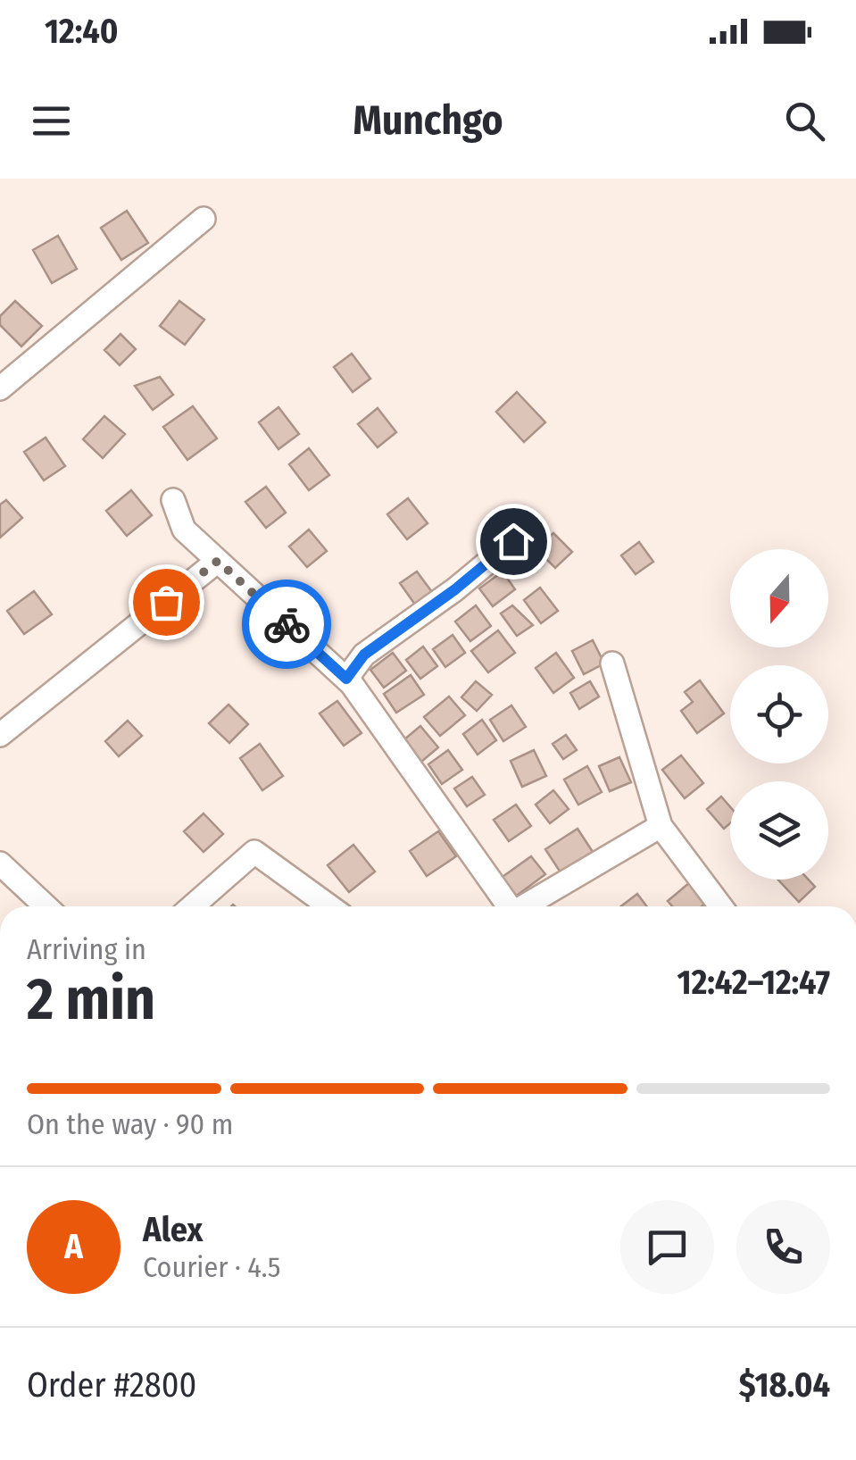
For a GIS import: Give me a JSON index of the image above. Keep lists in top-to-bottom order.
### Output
{
  "north": "bottom",
  "page": {
    "status": "12:40",
    "header": "Munchgo",
    "heading": ["2 min", "Arriving in", "12:42–12:47"],
    "panel": [
      "Alex",
      "Courier · 4.5",
      "Order #2800",
      "$18.04"
    ],
    "bar": "On the way · 90 m",
    "round": "A"
  }
}
